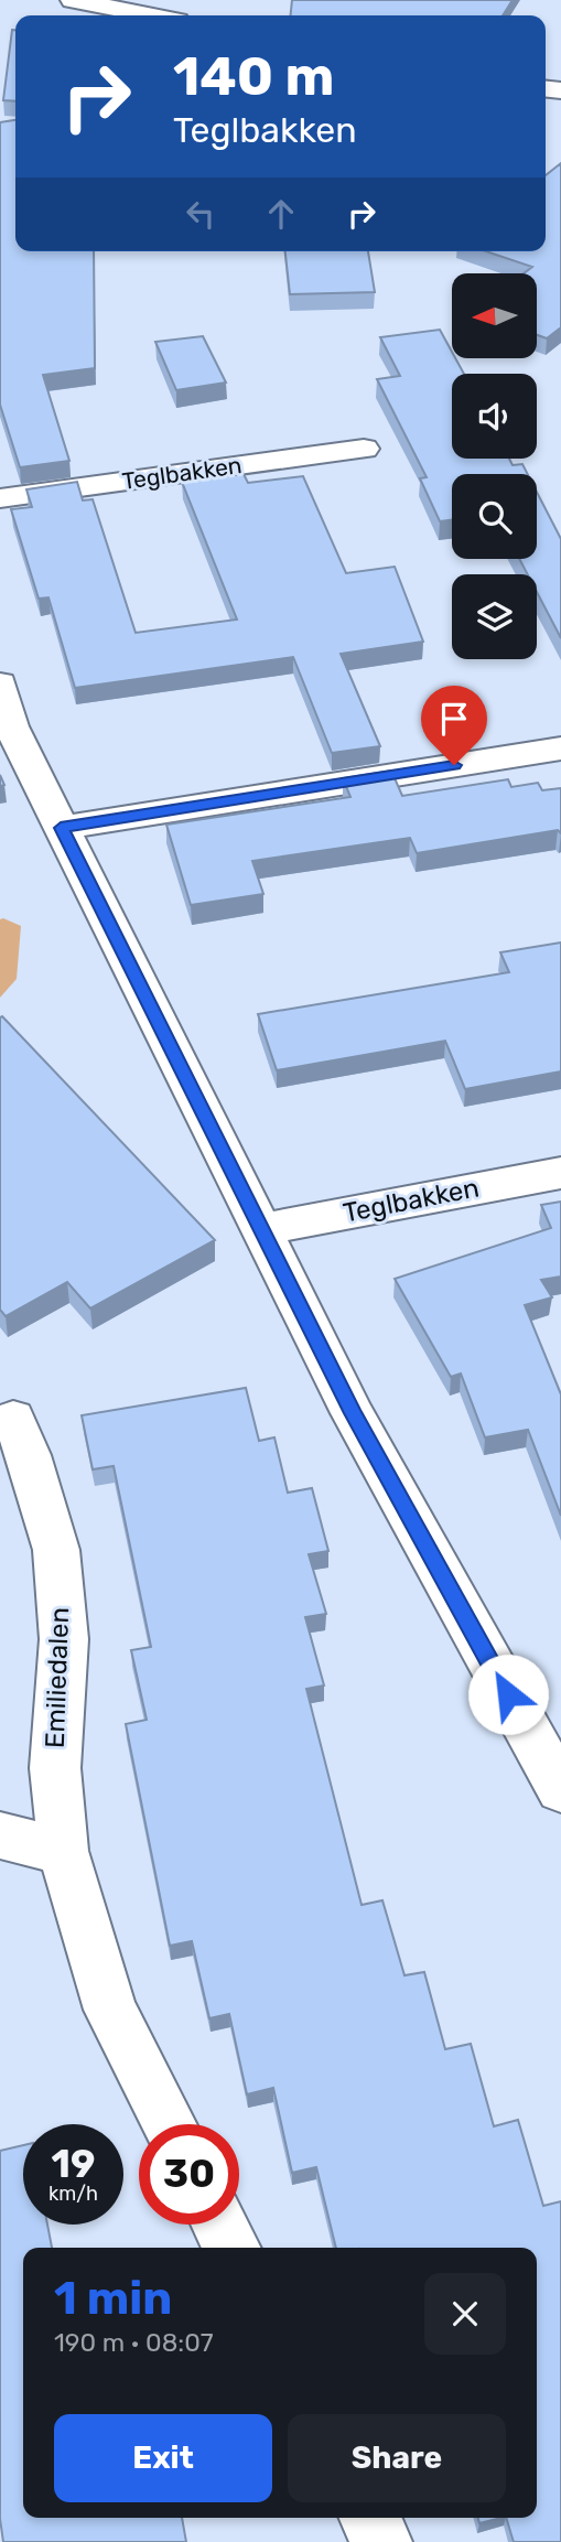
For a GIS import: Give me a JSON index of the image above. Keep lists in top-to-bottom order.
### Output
{
  "streets": {
    "street": ["Teglbakken", "Emiliedalen"]
  },
  "north": "left",
  "page": {
    "turn": ["140 m", "Teglbakken"],
    "speed": "19 km/h",
    "limit": "30",
    "heading": ["1 min", "190 m · 08:07"],
    "buttons": ["Exit", "Share"]
  }
}
